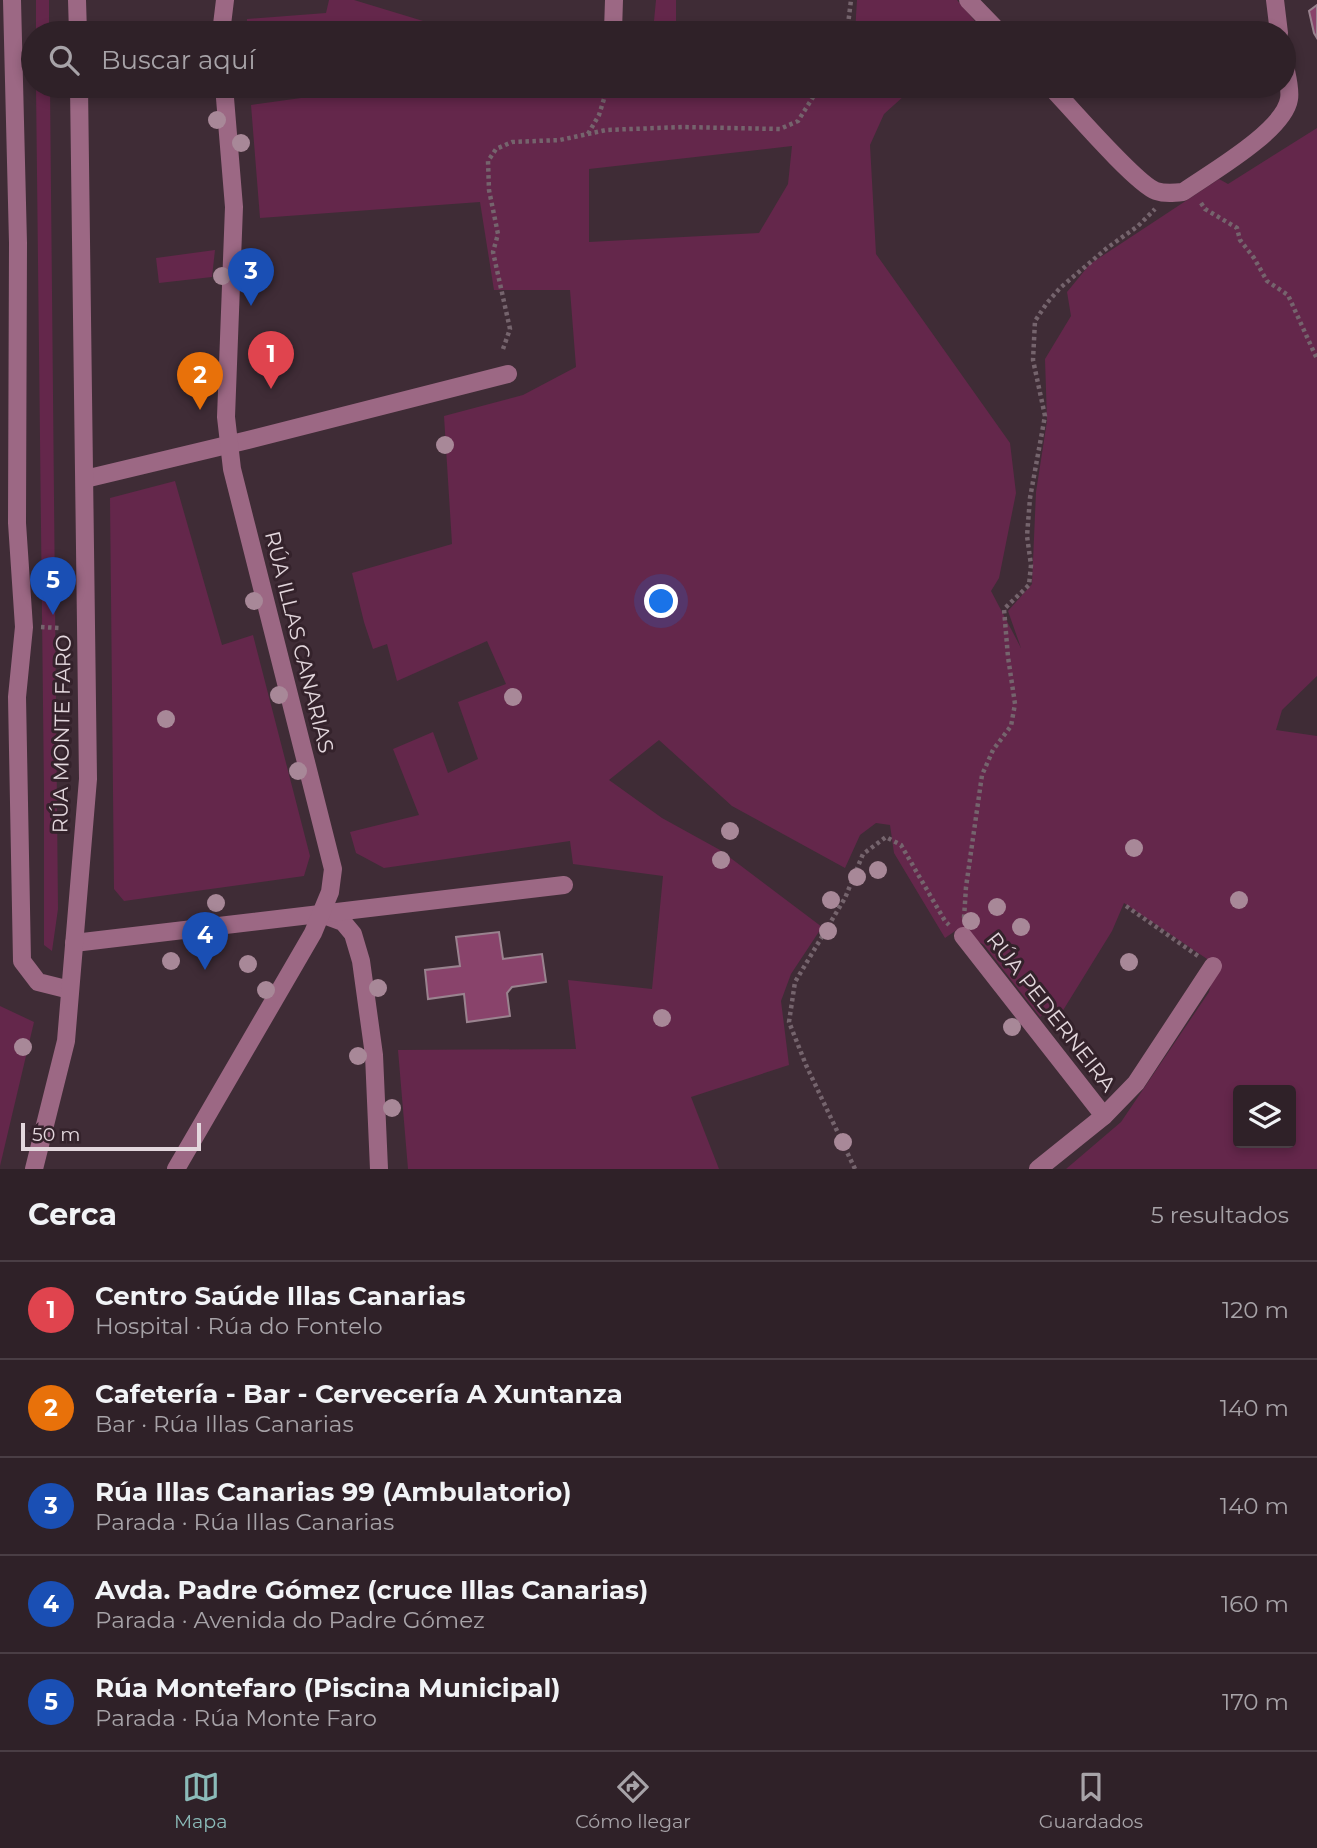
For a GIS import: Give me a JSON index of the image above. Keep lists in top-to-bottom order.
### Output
{
  "streets": {
    "street": ["RÚA ILLAS CANARIAS", "RÚA MONTE FARO", "RÚA PEDERNEIRA"]
  },
  "scale_bar": "50 m",
  "page": {
    "search": "Buscar aquí",
    "pins": [
      "3",
      "1",
      "2",
      "5",
      "4"
    ],
    "scale": "50 m",
    "heading": ["Cerca", "5 resultados"],
    "list": [
      {
        "mark": "1",
        "name": "Centro Saúde Illas Canarias",
        "note": "Hospital · Rúa do Fontelo",
        "value": "120 m"
      },
      {
        "mark": "2",
        "name": "Cafetería - Bar - Cervecería A Xuntanza",
        "note": "Bar · Rúa Illas Canarias",
        "value": "140 m"
      },
      {
        "mark": "3",
        "name": "Rúa Illas Canarias 99 (Ambulatorio)",
        "note": "Parada · Rúa Illas Canarias",
        "value": "140 m"
      },
      {
        "mark": "4",
        "name": "Avda. Padre Gómez (cruce Illas Canarias)",
        "note": "Parada · Avenida do Padre Gómez",
        "value": "160 m"
      },
      {
        "mark": "5",
        "name": "Rúa Montefaro (Piscina Municipal)",
        "note": "Parada · Rúa Monte Faro",
        "value": "170 m"
      }
    ],
    "nav": ["Mapa", "Cómo llegar", "Guardados"]
  }
}
